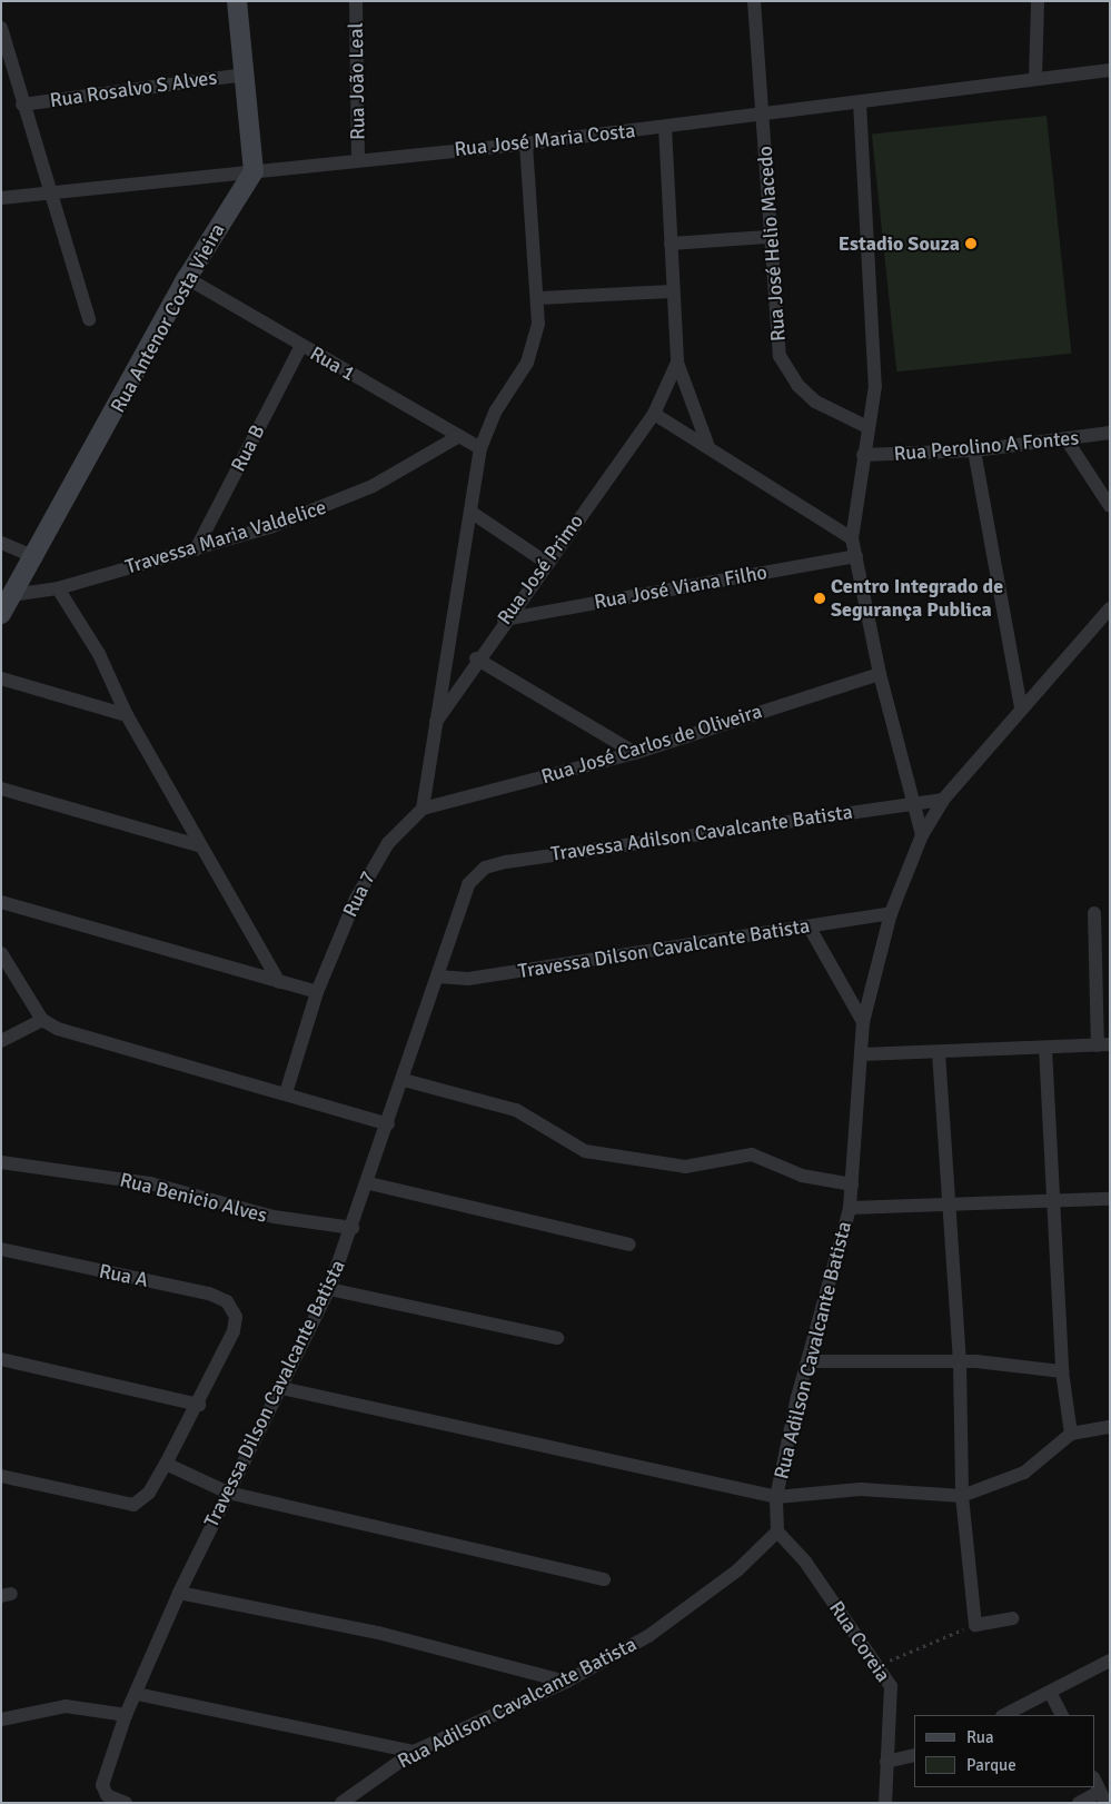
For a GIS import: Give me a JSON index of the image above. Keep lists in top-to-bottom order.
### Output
{
  "streets": {
    "main road": ["Rua Antenor Costa Vieira"],
    "street": [
      "Rua João Leal",
      "Rua Rosalvo S Alves",
      "Rua José Maria Costa",
      "Rua José Helio Macedo",
      "Rua 1",
      "Rua Perolino A Fontes",
      "Rua B",
      "Travessa Maria Valdelice",
      "Rua José Primo",
      "Rua José Viana Filho",
      "Rua José Carlos de Oliveira",
      "Travessa Adilson Cavalcante Batista",
      "Rua 7",
      "Travessa Dilson Cavalcante Batista",
      "Rua Benicio Alves",
      "Rua A",
      "Rua Adilson Cavalcante Batista",
      "Rua Coreia"
    ]
  },
  "crossings": [
    ["Rua João Leal", "Rua José Maria Costa"],
    ["Rua José Maria Costa", "Rua José Helio Macedo"],
    ["Rua José Maria Costa", "Rua Antenor Costa Vieira"],
    ["Rua Antenor Costa Vieira", "Rua 1"],
    ["Rua Antenor Costa Vieira", "Travessa Maria Valdelice"],
    ["Rua 1", "Rua B"],
    ["Rua 1", "Travessa Maria Valdelice"],
    ["Rua B", "Travessa Maria Valdelice"],
    ["Rua José Primo", "Rua José Viana Filho"],
    ["Rua José Carlos de Oliveira", "Rua 7"],
    ["Travessa Adilson Cavalcante Batista", "Travessa Dilson Cavalcante Batista"],
    ["Travessa Adilson Cavalcante Batista", "Rua Adilson Cavalcante Batista"],
    ["Travessa Dilson Cavalcante Batista", "Rua Benicio Alves"],
    ["Travessa Dilson Cavalcante Batista", "Rua Adilson Cavalcante Batista"],
    ["Rua Adilson Cavalcante Batista", "Rua Coreia"]
  ],
  "places": ["Estadio Souza", "Centro Integrado de Segurança Publica"],
  "legend": ["Rua", "Parque"]
}
